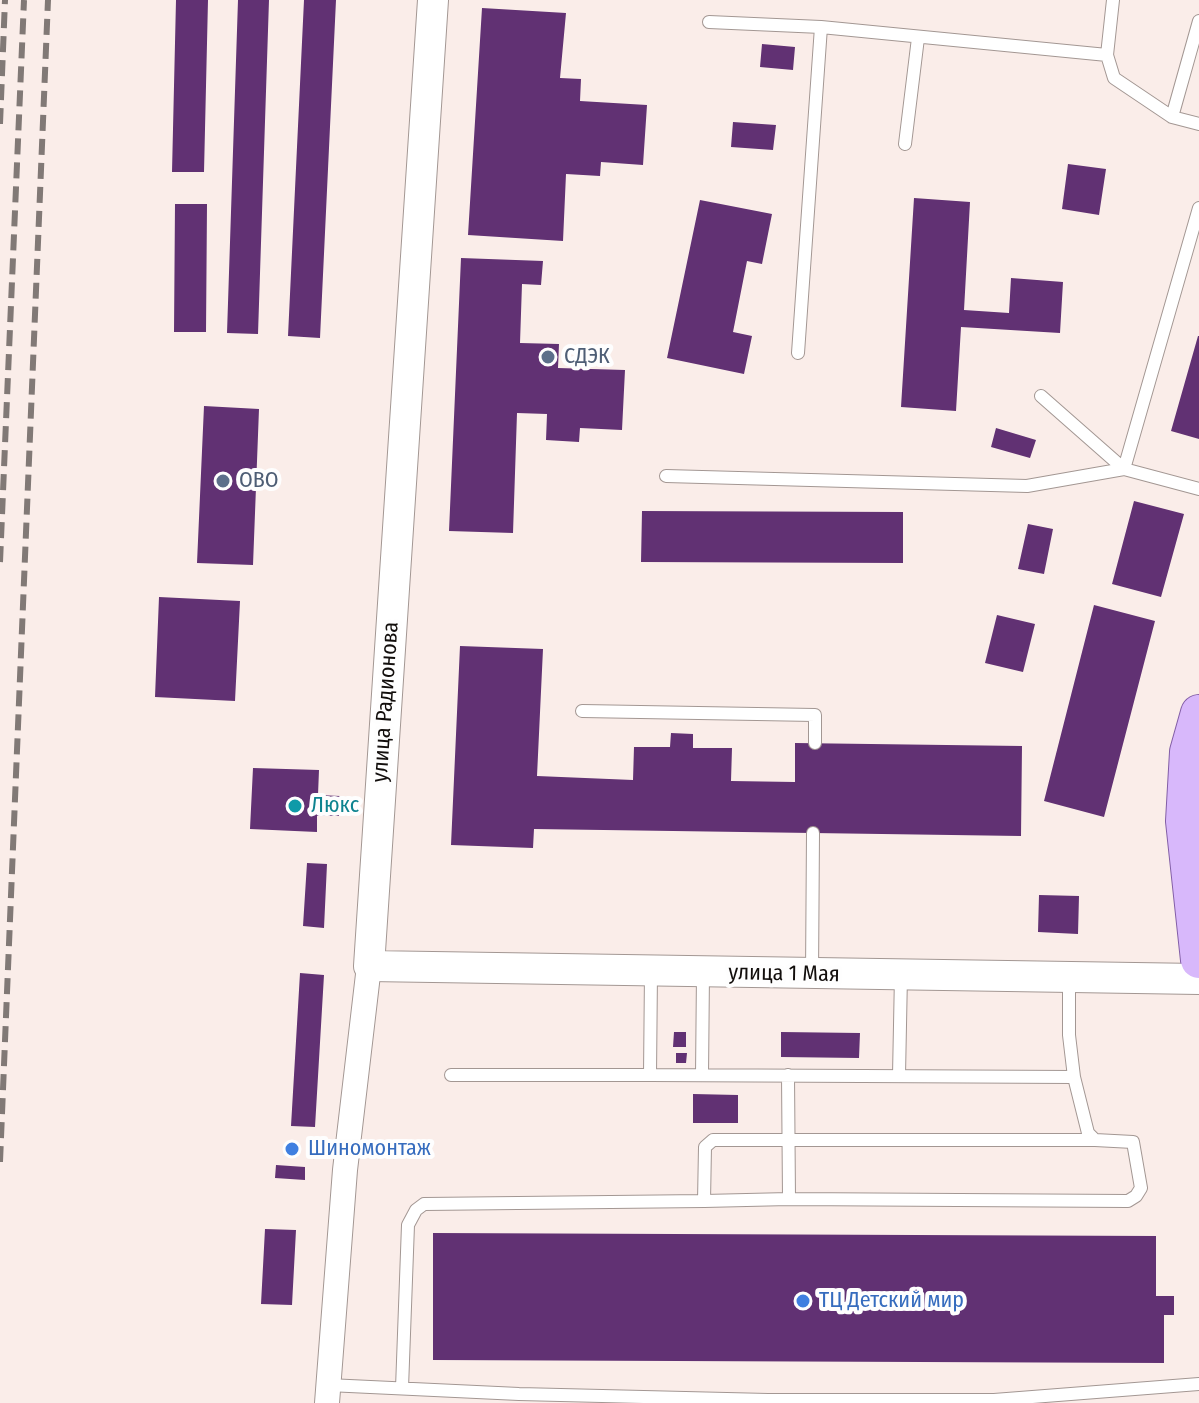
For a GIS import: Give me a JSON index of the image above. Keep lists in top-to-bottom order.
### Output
{
  "streets": {
    "street": ["улица Радионова", "улица 1 Мая"]
  },
  "crossings": [
    ["улица Радионова", "улица 1 Мая"]
  ],
  "places": [
    "СДЭК",
    "OBO",
    "Люкс",
    "Шиномонтаж",
    "ТЦ Детский мир"
  ]
}
